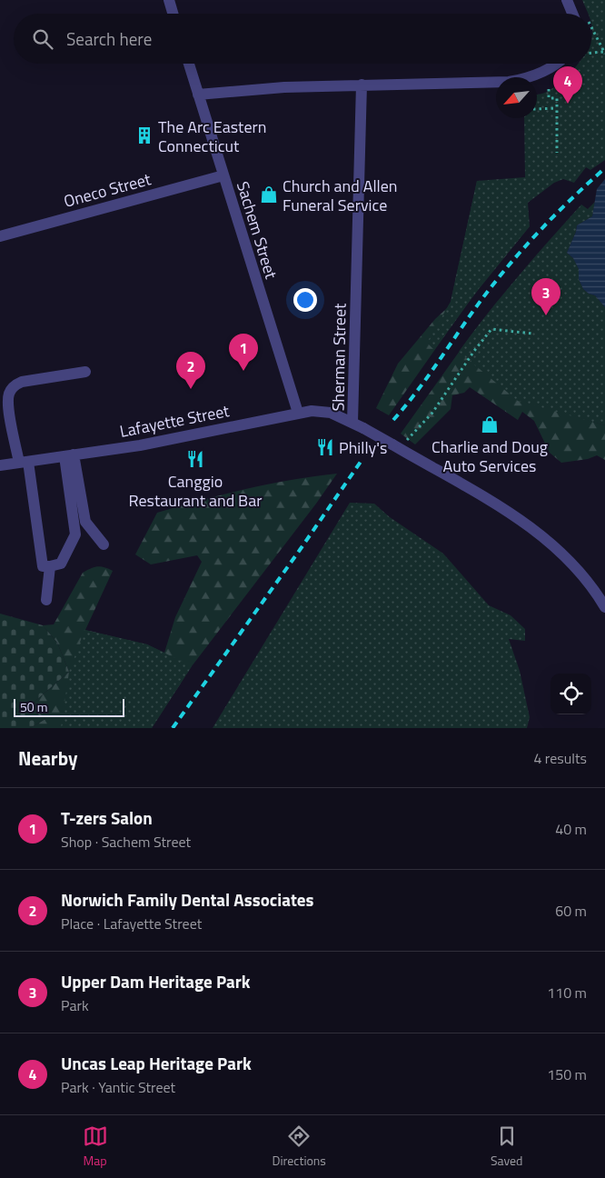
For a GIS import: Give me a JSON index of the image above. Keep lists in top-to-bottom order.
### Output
{
  "streets": {
    "street": [
      "Oneco Street",
      "Sachem Street",
      "Sherman Street",
      "Lafayette Street"
    ]
  },
  "crossings": [
    ["Oneco Street", "Sachem Street"],
    ["Sachem Street", "Lafayette Street"],
    ["Sherman Street", "Lafayette Street"]
  ],
  "places": {
    "building": ["The Arc Eastern Connecticut"],
    "shop": ["Church and Allen Funeral Service", "Charlie and Doug Auto Services"],
    "restaurant": ["Philly's", "Canggio Restaurant and Bar"]
  },
  "scale_bar": "50 m",
  "north": "bottom left",
  "page": {
    "search": "Search here",
    "pins": [
      "4",
      "3",
      "1",
      "2"
    ],
    "scale": "50 m",
    "heading": ["Nearby", "4 results"],
    "list": [
      {
        "mark": "1",
        "name": "T-zers Salon",
        "note": "Shop · Sachem Street",
        "value": "40 m"
      },
      {
        "mark": "2",
        "name": "Norwich Family Dental Associates",
        "note": "Place · Lafayette Street",
        "value": "60 m"
      },
      {
        "mark": "3",
        "name": "Upper Dam Heritage Park",
        "note": "Park",
        "value": "110 m"
      },
      {
        "mark": "4",
        "name": "Uncas Leap Heritage Park",
        "note": "Park · Yantic Street",
        "value": "150 m"
      }
    ],
    "nav": ["Map", "Directions", "Saved"]
  }
}
